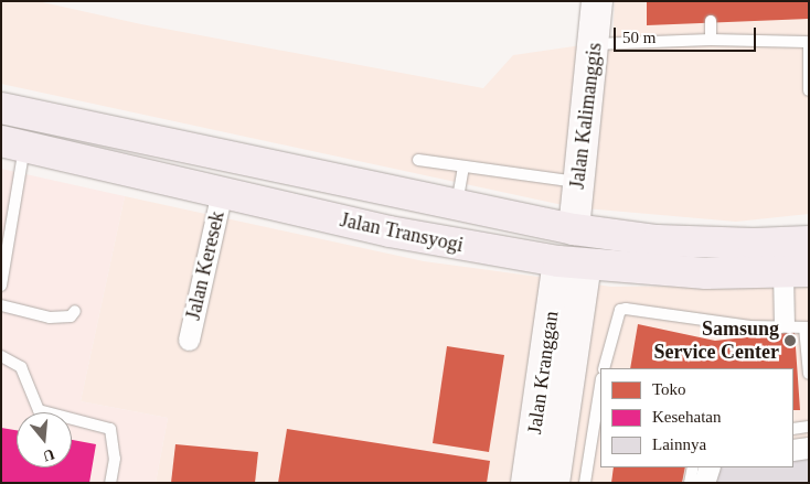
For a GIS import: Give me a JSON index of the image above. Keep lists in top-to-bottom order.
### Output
{
  "streets": {
    "highway": ["Jalan Transyogi"],
    "main road": ["Jalan Kalimanggis", "Jalan Kranggan"],
    "street": ["Jalan Keresek"]
  },
  "crossings": [
    ["Jalan Kalimanggis", "Jalan Transyogi"],
    ["Jalan Transyogi", "Jalan Keresek"],
    ["Jalan Transyogi", "Jalan Kranggan"]
  ],
  "places": ["Samsung Service Center"],
  "legend": ["Toko", "Kesehatan", "Lainnya"],
  "scale_bar": "50 m",
  "north": "bottom"
}
